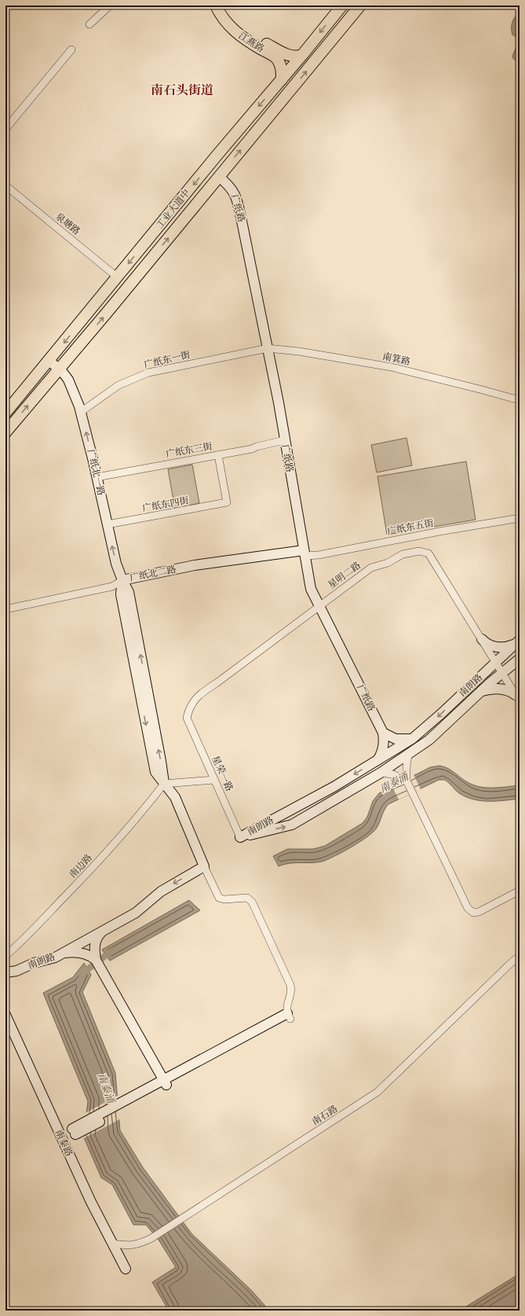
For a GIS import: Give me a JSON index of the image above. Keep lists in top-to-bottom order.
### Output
{
  "streets": {
    "main road": ["江燕路", "工业大道中"],
    "street": [
      "广纸路",
      "泉塘路",
      "南箕路",
      "广纸东一街",
      "广纸东三街",
      "广纸北一路",
      "广纸东四街",
      "广纸东五街",
      "广纸北二路",
      "星明二路",
      "南朗路",
      "星荣一路",
      "南边路",
      "南石路",
      "南泰路"
    ]
  },
  "crossings": [
    ["江燕路", "工业大道中"],
    ["广纸路", "南箕路"],
    ["广纸路", "广纸东一街"],
    ["广纸路", "广纸东三街"],
    ["广纸路", "广纸东五街"],
    ["广纸路", "广纸北二路"],
    ["广纸路", "星明二路"],
    ["广纸路", "南朗路"],
    ["工业大道中", "泉塘路"],
    ["工业大道中", "广纸北一路"],
    ["南箕路", "广纸东一街"],
    ["广纸东一街", "广纸北一路"],
    ["广纸东三街", "广纸北一路"],
    ["广纸东三街", "广纸东四街"],
    ["广纸北一路", "广纸东四街"],
    ["广纸北一路", "广纸北二路"],
    ["广纸东五街", "广纸北二路"],
    ["星明二路", "南朗路"],
    ["星明二路", "星荣一路"],
    ["南朗路", "星荣一路"],
    ["南石路", "南泰路"]
  ],
  "one_way": ["广纸北一路"],
  "districts": ["南石头街道"],
  "water": ["南泰涌"]
}
